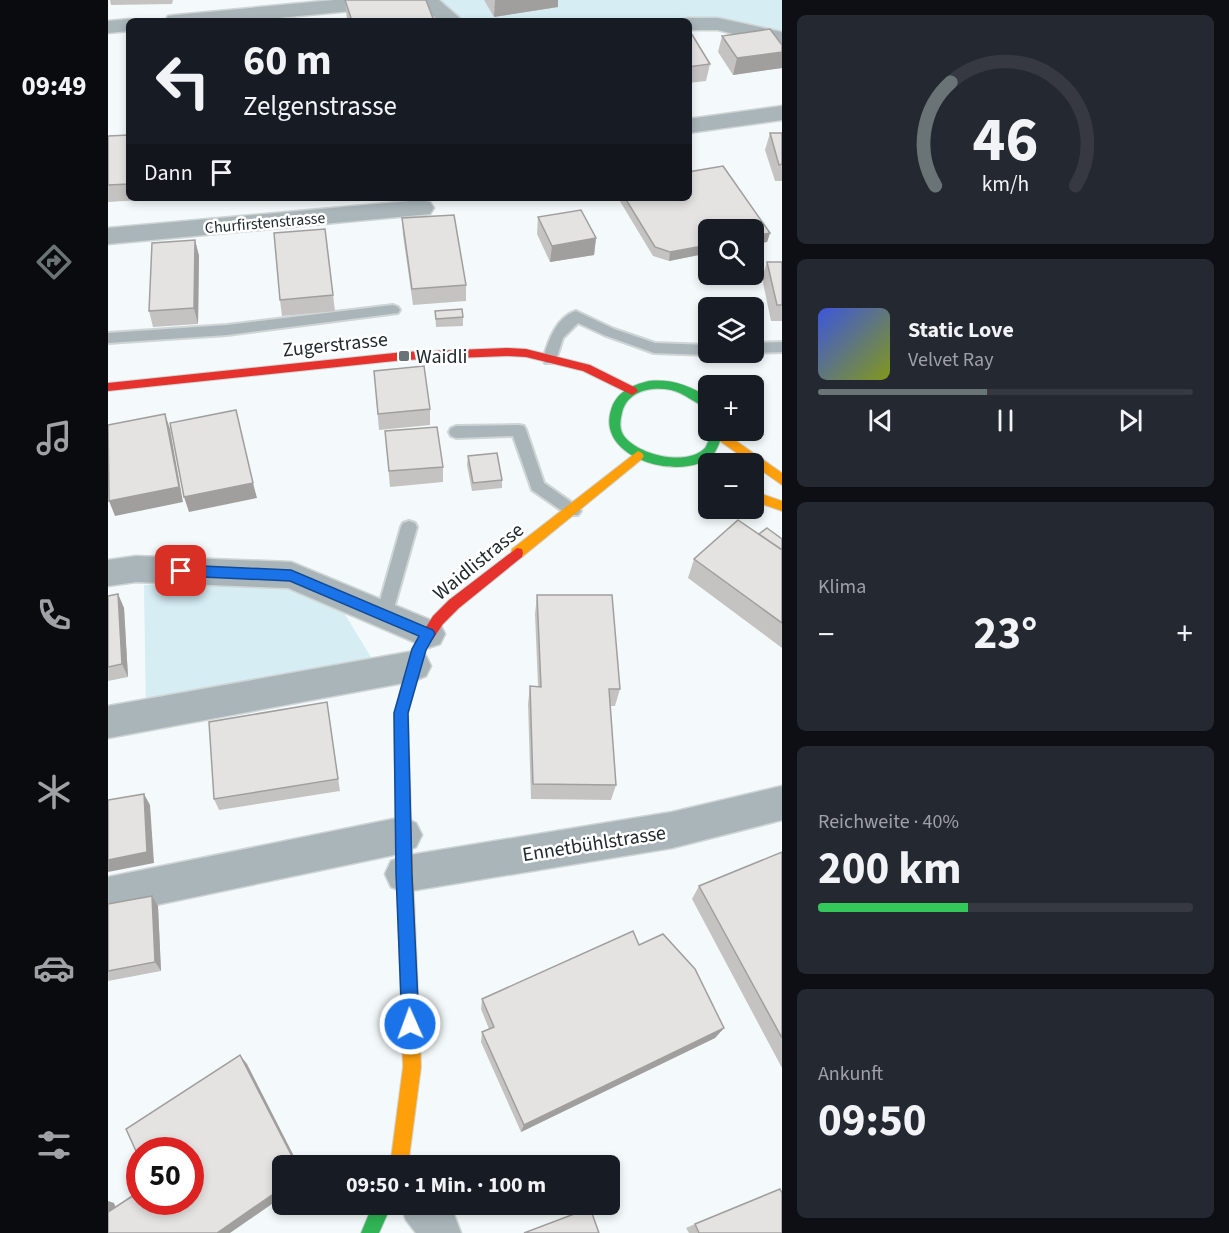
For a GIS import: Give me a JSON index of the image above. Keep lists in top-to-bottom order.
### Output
{
  "streets": {
    "main road": ["Zugerstrasse", "Waidlistrasse"],
    "street": ["Churfirstenstrasse", "Ennetbühlstrasse"]
  },
  "crossings": [
    ["Waidlistrasse", "Ennetbühlstrasse"]
  ],
  "places": {
    "transit": ["Waidli"]
  },
  "page": {
    "tabs": "09:49",
    "turn": ["60 m", "Zelgenstrasse"],
    "then": "Dann",
    "map_buttons": ["+", "−"],
    "song": ["Static Love", "Velvet Ray"],
    "tile": [
      "Klima",
      ["Reichweite · 40%", "200 km"],
      ["Ankunft", "09:50"]
    ],
    "heat": ["−", "23°", "+"],
    "limit": "50",
    "trip": "09:50 · 1 Min. · 100 m",
    "gauge": ["46", "km/h"]
  }
}
